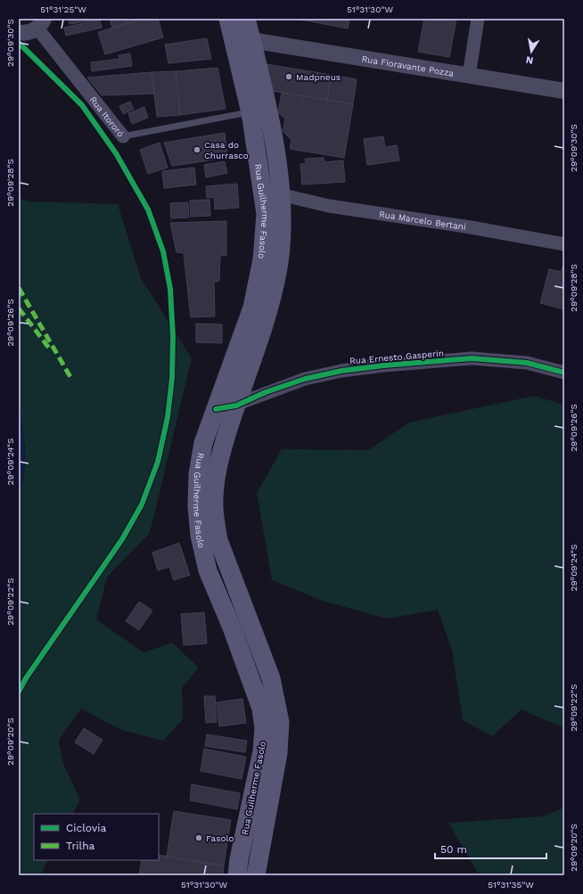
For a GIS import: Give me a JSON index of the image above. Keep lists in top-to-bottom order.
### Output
{
  "streets": {
    "main road": ["Rua Guilherme Fasolo"],
    "street": [
      "Rua Fioravante Pozza",
      "Rua Itororó",
      "Rua Marcelo Bertani",
      "Rua Ernesto Gasperin"
    ]
  },
  "crossings": [
    ["Rua Fioravante Pozza", "Rua Guilherme Fasolo"],
    ["Rua Itororó", "Rua Guilherme Fasolo"],
    ["Rua Guilherme Fasolo", "Rua Marcelo Bertani"],
    ["Rua Guilherme Fasolo", "Rua Ernesto Gasperin"]
  ],
  "places": ["Madpneus", "Casa do Churrasco", "Fasolo"],
  "legend": ["Ciclovia", "Trilha"],
  "scale_bar": "50 m",
  "north": "bottom",
  "coordinates": [
    "51°31'25\"W",
    "51°31'30\"W",
    "29°09'30\"S",
    "29°09'28\"S",
    "29°09'26\"S",
    "29°09'24\"S",
    "29°09'22\"S",
    "29°09'20\"S",
    "51°31'35\"W"
  ]
}
